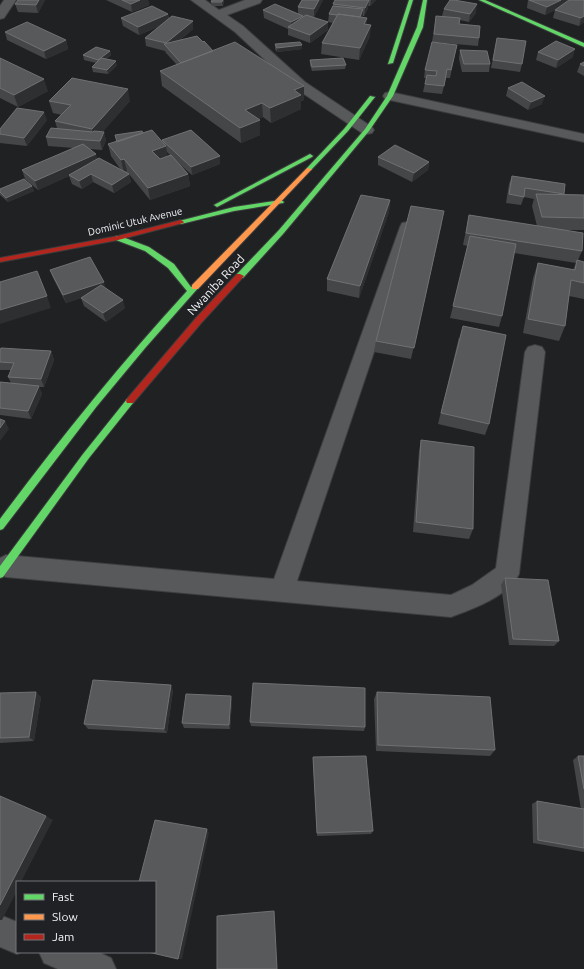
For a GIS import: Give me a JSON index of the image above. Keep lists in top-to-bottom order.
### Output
{
  "streets": {
    "main road": ["Dominic Utuk Avenue", "Nwaniba Road"]
  },
  "crossings": [
    ["Dominic Utuk Avenue", "Nwaniba Road"]
  ],
  "legend": ["Fast", "Slow", "Jam"]
}
